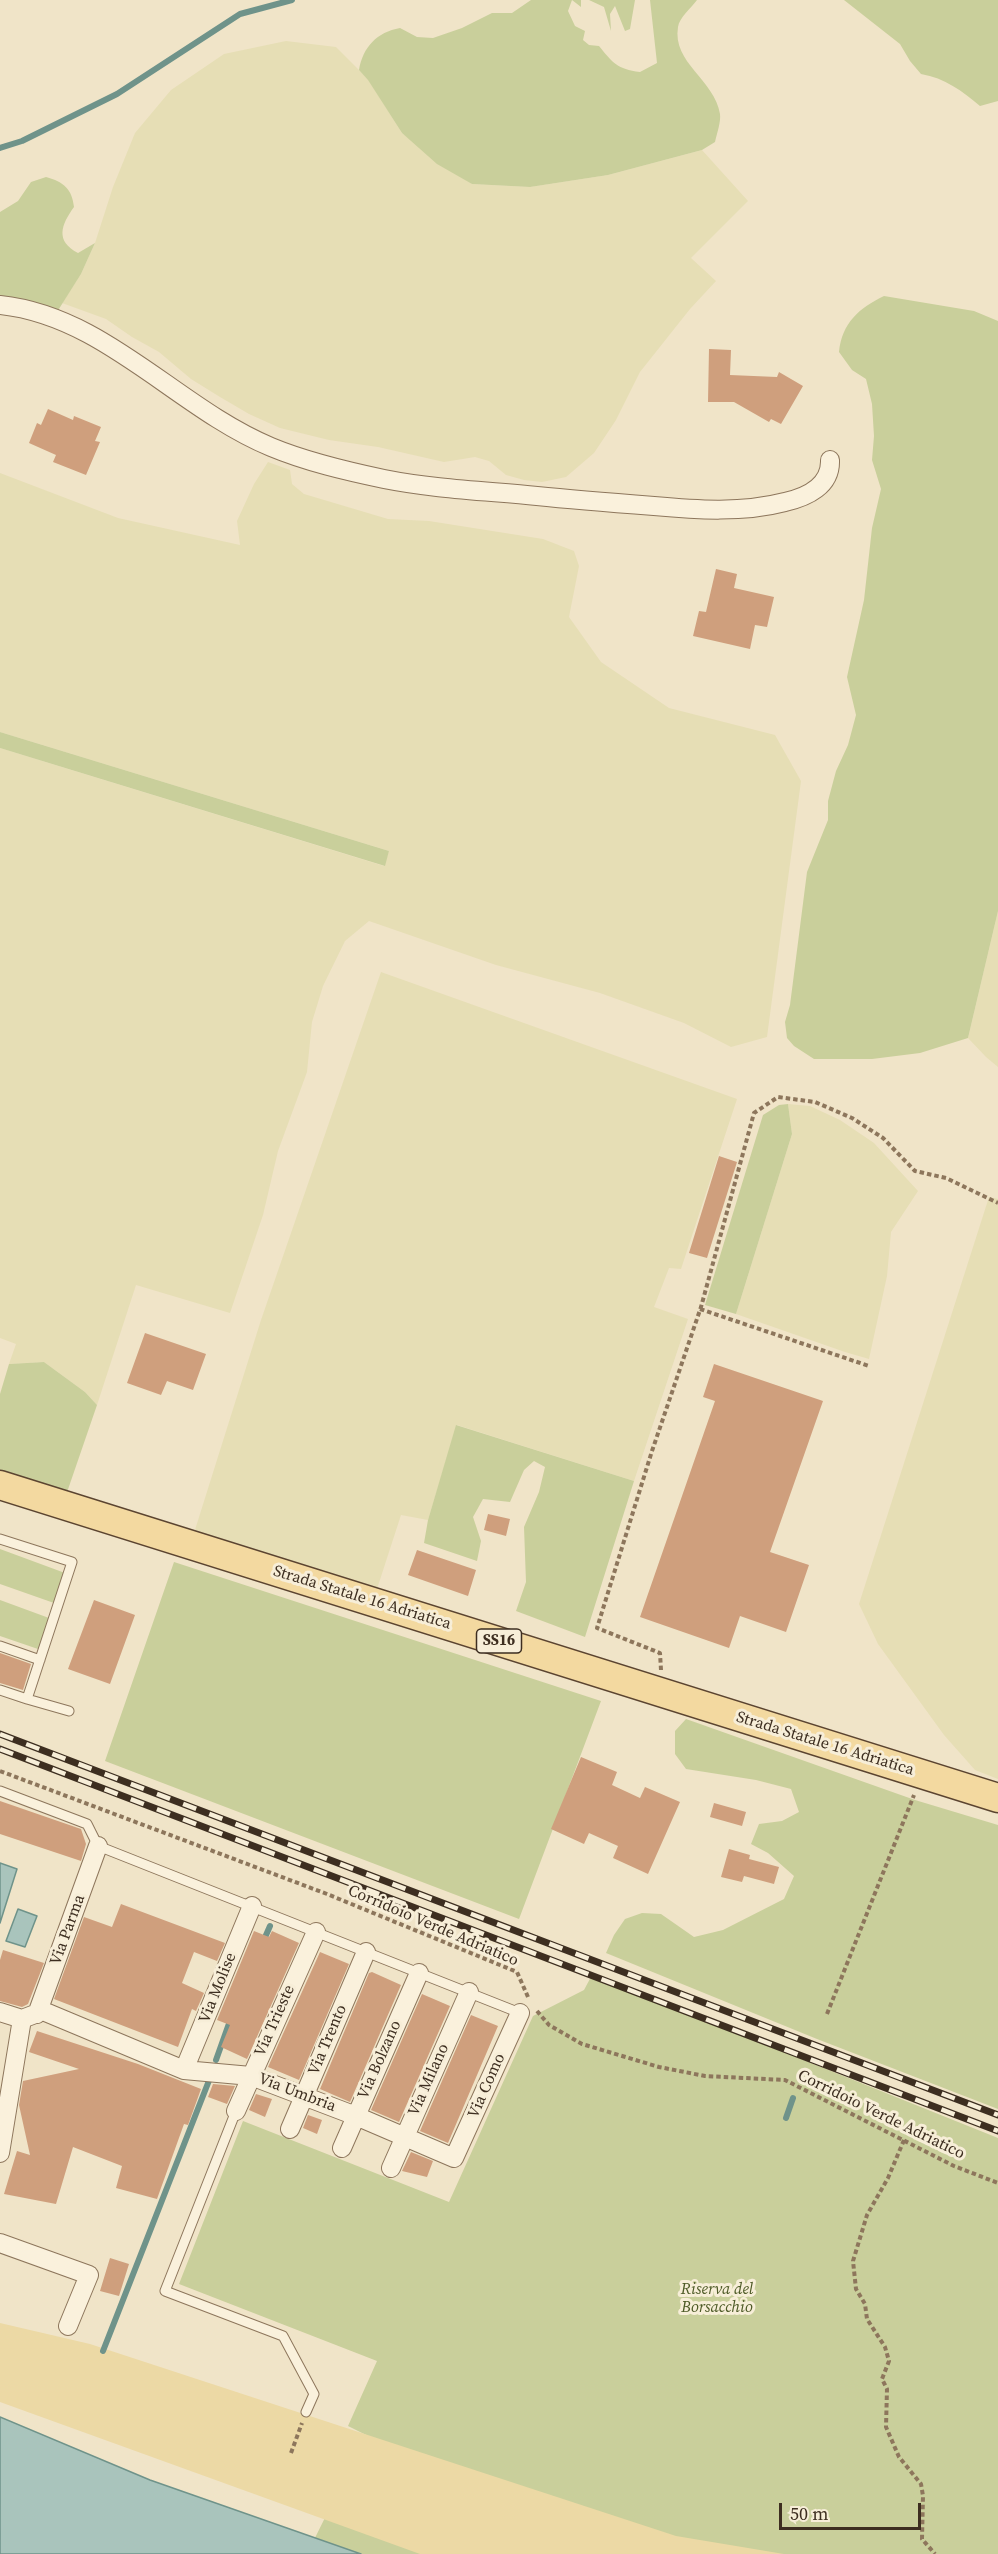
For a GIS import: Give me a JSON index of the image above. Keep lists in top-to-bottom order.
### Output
{
  "streets": {
    "main road": ["Strada Statale 16 Adriatica", "SS16"],
    "street": [
      "Via Parma",
      "Via Molise",
      "Via Trieste",
      "Via Trento",
      "Via Bolzano",
      "Via Milano",
      "Via Como",
      "Via Umbria"
    ],
    "path": ["Corridoio Verde Adriatico"]
  },
  "crossings": [
    ["Via Parma", "Via Umbria"],
    ["Via Molise", "Via Umbria"],
    ["Via Trieste", "Via Umbria"],
    ["Via Trento", "Via Umbria"],
    ["Via Bolzano", "Via Umbria"],
    ["Via Milano", "Via Umbria"],
    ["Via Como", "Via Umbria"]
  ],
  "parks": ["Riserva del Borsacchio"],
  "scale_bar": "50 m"
}
